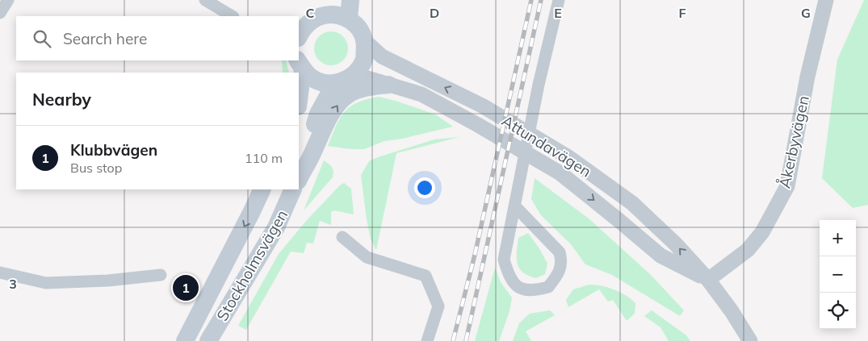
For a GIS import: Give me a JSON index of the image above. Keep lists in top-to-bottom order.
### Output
{
  "streets": {
    "main road": ["Stockholmsvägen"],
    "street": ["Åkerbyvägen", "Attundavägen"]
  },
  "crossings": [
    ["Åkerbyvägen", "Attundavägen"]
  ],
  "page": {
    "search": "Search here",
    "heading": "Nearby",
    "list": [
      {
        "mark": "1",
        "name": "Klubbvägen",
        "note": "Bus stop",
        "value": "110 m"
      }
    ],
    "map_buttons": ["+", "−"],
    "pins": "1"
  },
  "grid": {
    "columns": [
      "C",
      "D",
      "E",
      "F",
      "G"
    ],
    "rows": ["3"]
  }
}
